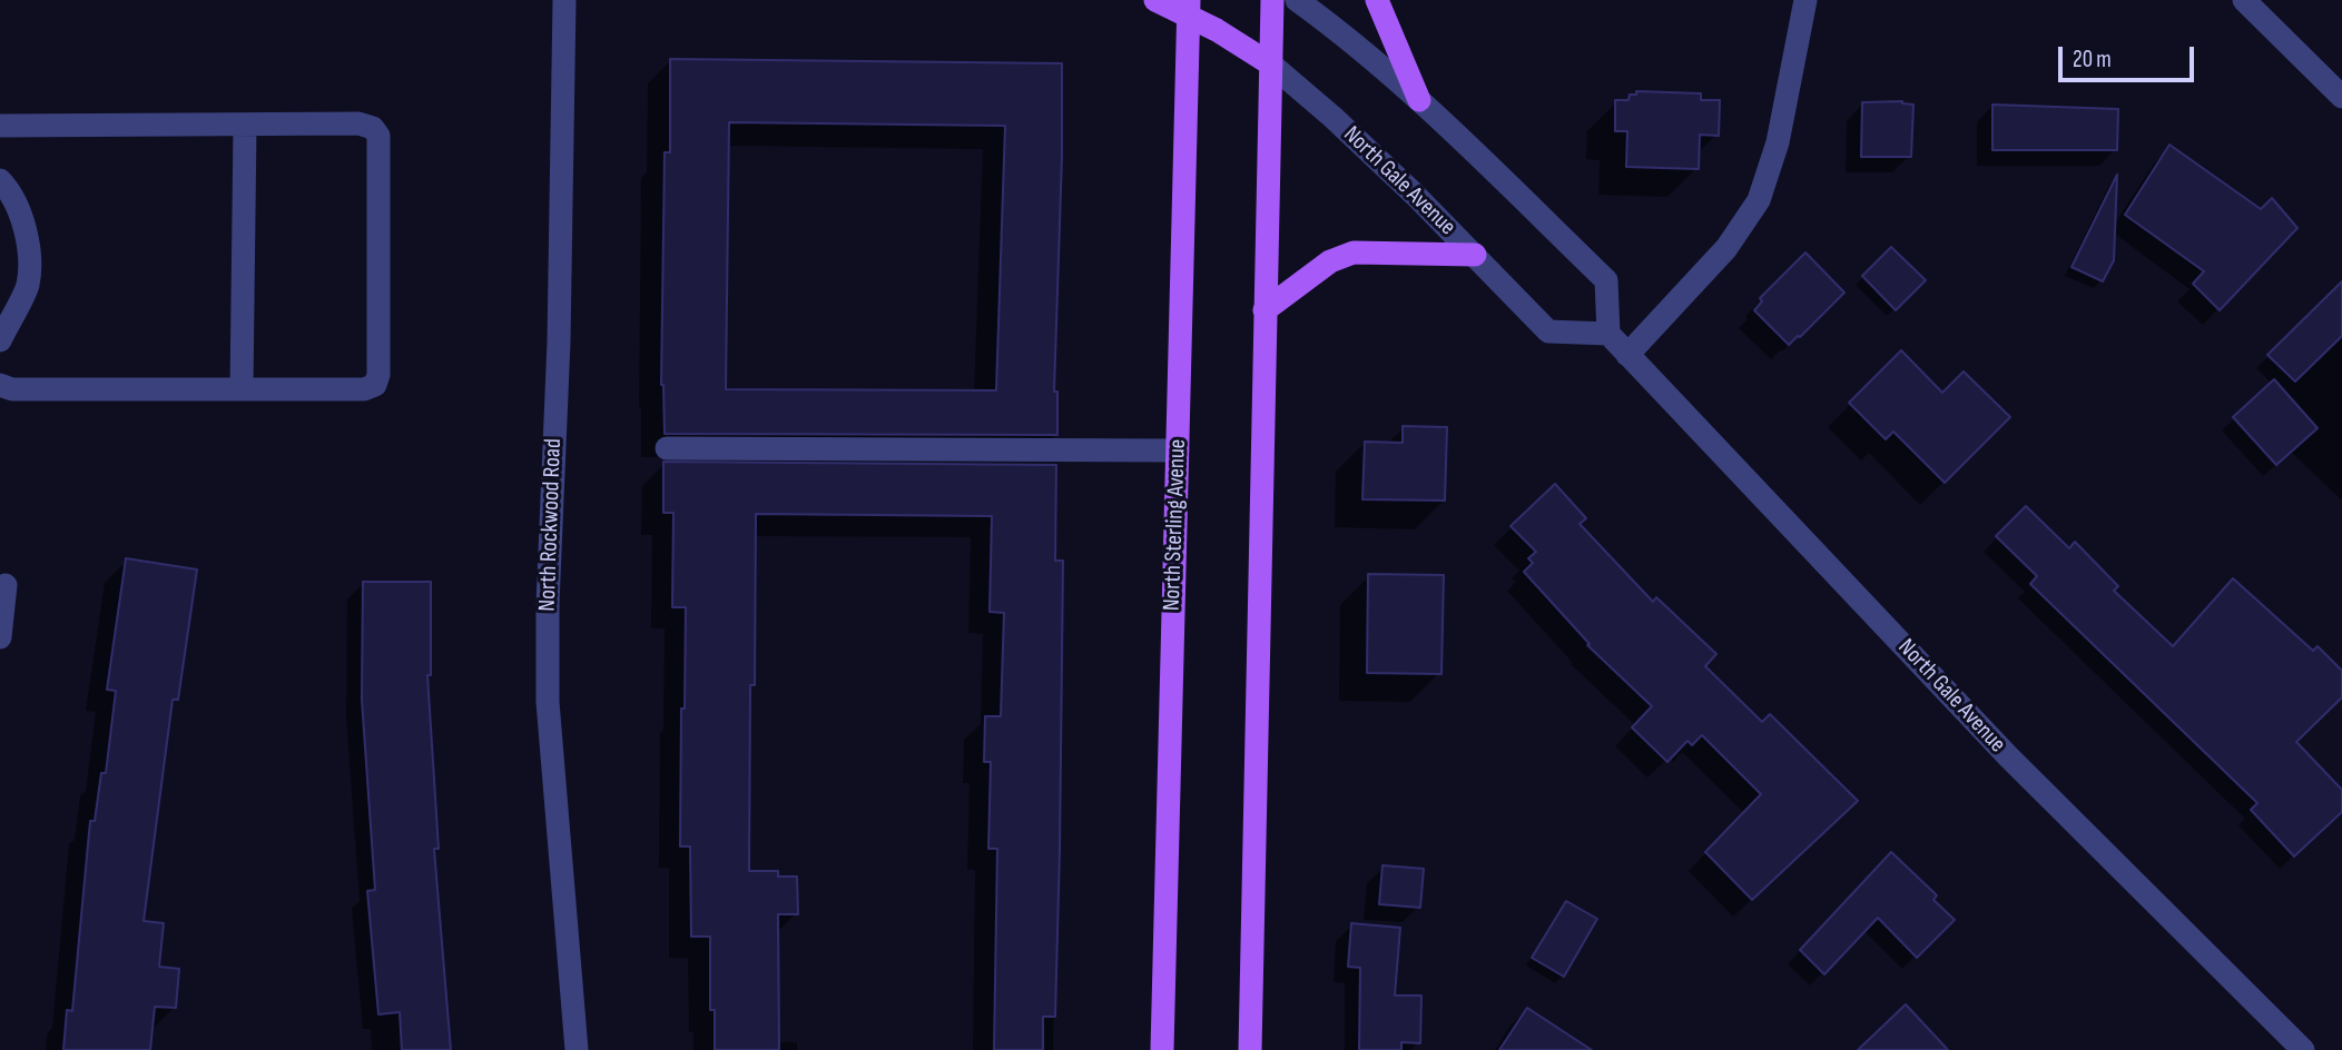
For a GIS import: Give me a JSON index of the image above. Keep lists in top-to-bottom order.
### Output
{
  "streets": {
    "main road": ["North Gale Avenue", "North Sterling Avenue"],
    "street": ["North Rockwood Road"]
  },
  "crossings": [
    ["North Gale Avenue", "North Sterling Avenue"]
  ],
  "scale_bar": "20 m"
}
